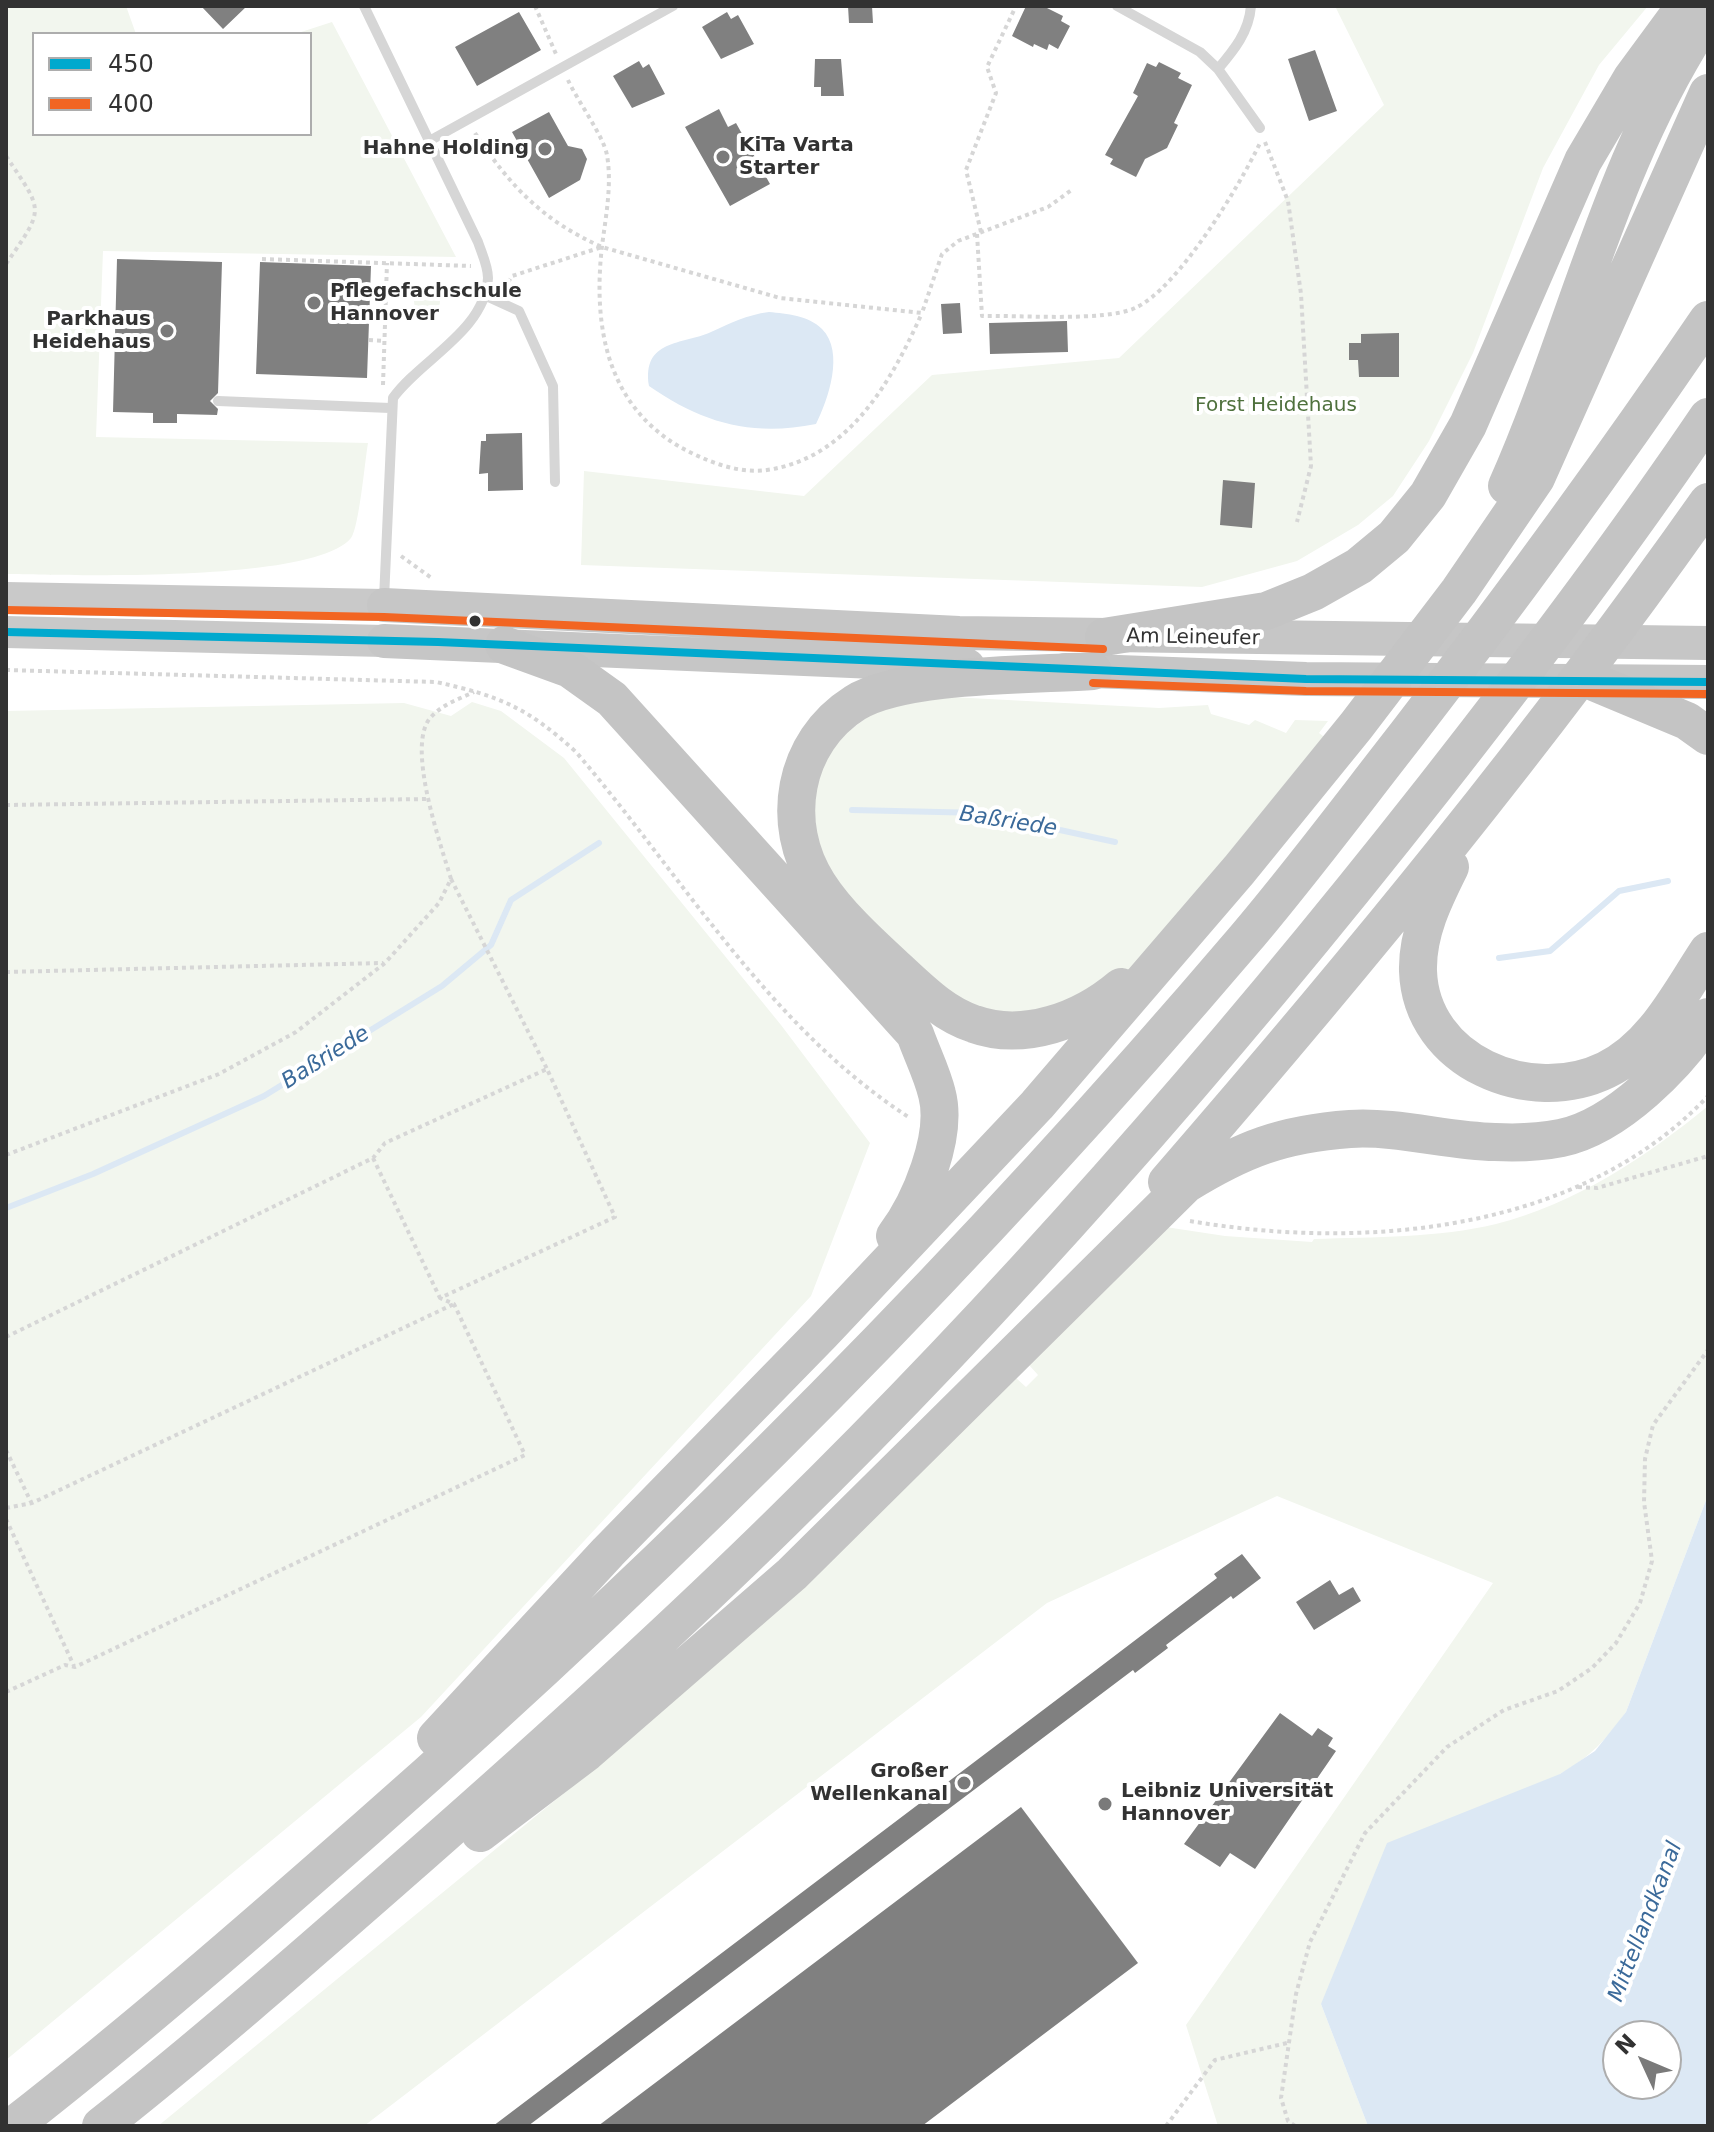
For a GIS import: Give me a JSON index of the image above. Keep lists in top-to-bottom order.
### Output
{
  "streets": {
    "highway": ["Am Leineufer"]
  },
  "water": ["Baßriede", "Mittellandkanal"],
  "parks": ["Forst Heidehaus"],
  "places": [
    "Hahne Holding",
    "KiTa Varta Starter",
    "Pflegefachschule Hannover",
    "Parkhaus Heidehaus",
    "Großer Wellenkanal",
    "Leibniz Universität Hannover"
  ],
  "lines": ["transit line 400", "transit line 450"],
  "legend": ["450", "400"],
  "north": "top left"
}
